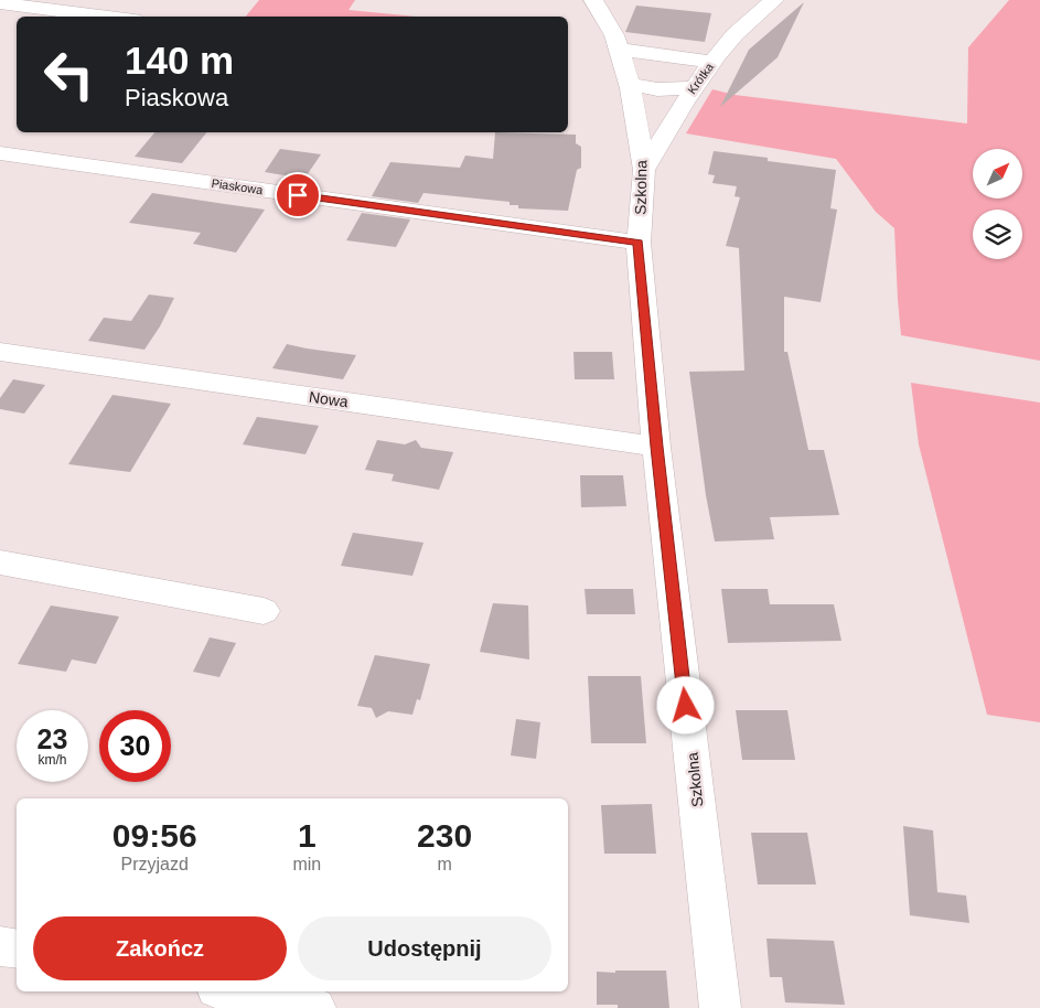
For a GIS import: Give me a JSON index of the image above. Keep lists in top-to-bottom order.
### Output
{
  "streets": {
    "street": [
      "Krótka",
      "Piaskowa",
      "Szkolna",
      "Nowa"
    ]
  },
  "crossings": [
    ["Krótka", "Szkolna"],
    ["Piaskowa", "Szkolna"],
    ["Szkolna", "Nowa"]
  ],
  "north": "top right",
  "page": {
    "turn": ["140 m", "Piaskowa"],
    "speed": "23 km/h",
    "limit": "30",
    "eta": [
      "09:56",
      "Przyjazd",
      "1",
      "min",
      "230",
      "m"
    ],
    "buttons": ["Zakończ", "Udostępnij"]
  }
}
